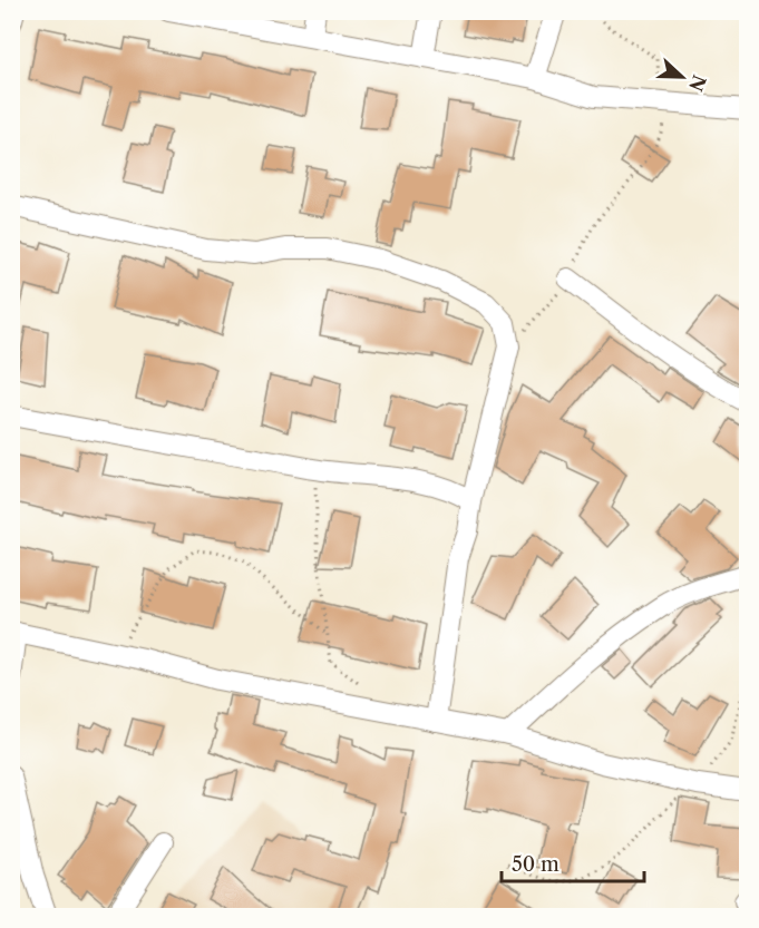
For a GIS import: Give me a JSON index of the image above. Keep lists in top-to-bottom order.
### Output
{
  "scale_bar": "50 m",
  "north": "right"
}
